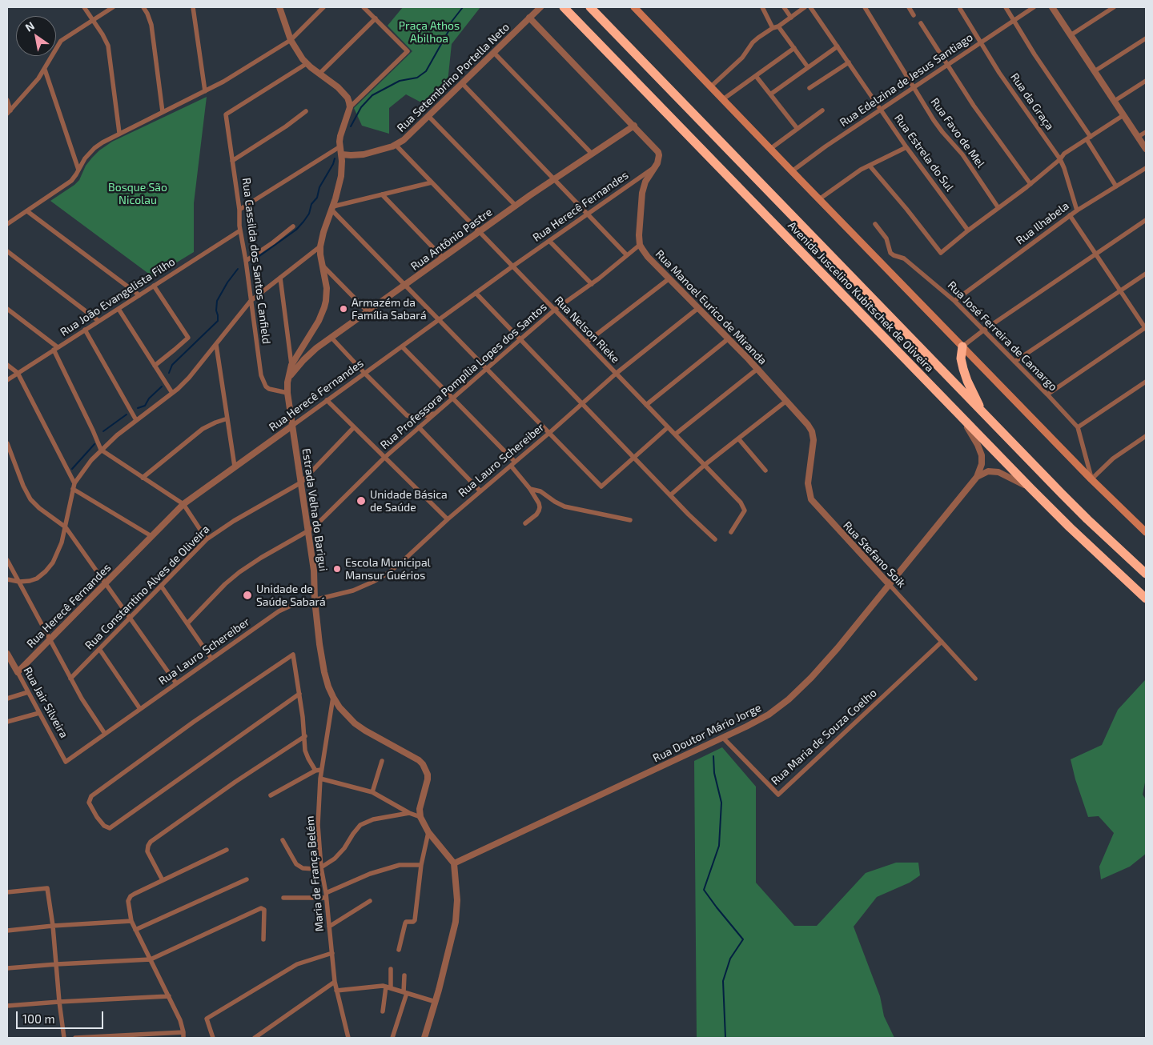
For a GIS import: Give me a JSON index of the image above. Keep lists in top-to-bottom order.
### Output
{
  "streets": {
    "highway": ["Avenida Juscelino Kubitschek de Oliveira"],
    "street": [
      "Rua Setembrino Portella Neto",
      "Rua Edelzina de Jesus Santiago",
      "Rua da Graça",
      "Rua Favo de Mel",
      "Rua Estrela do Sul",
      "Rua Herecê Fernandes",
      "Rua Ilhabela",
      "Rua Antônio Pastre",
      "Rua Cassilda dos Santos Canfield",
      "Rua João Evangelista Filho",
      "Rua Manoel Eurico de Miranda",
      "Rua Nelson Rieke",
      "Rua José Ferreira de Camargo",
      "Rua Professora Pompília Lopes dos Santos",
      "Rua Lauro Schereiber",
      "Estrada Velha do Barigui",
      "Rua Stefano Soik",
      "Rua Constantino Alves de Oliveira",
      "Rua Jair Silveira",
      "Rua Doutor Mário Jorge",
      "Rua Maria de Souza Coelho",
      "Maria de França Belém"
    ]
  },
  "crossings": [
    ["Rua Setembrino Portella Neto", "Rua Nelson Rieke"],
    ["Rua Setembrino Portella Neto", "Estrada Velha do Barigui"],
    ["Rua Edelzina de Jesus Santiago", "Rua da Graça"],
    ["Rua Edelzina de Jesus Santiago", "Rua Favo de Mel"],
    ["Rua Edelzina de Jesus Santiago", "Rua Estrela do Sul"],
    ["Rua da Graça", "Rua Ilhabela"],
    ["Rua Herecê Fernandes", "Rua Nelson Rieke"],
    ["Rua Herecê Fernandes", "Estrada Velha do Barigui"],
    ["Rua Herecê Fernandes", "Rua Jair Silveira"],
    ["Rua Ilhabela", "Rua José Ferreira de Camargo"],
    ["Rua Antônio Pastre", "Rua Nelson Rieke"],
    ["Rua Antônio Pastre", "Estrada Velha do Barigui"],
    ["Rua Cassilda dos Santos Canfield", "Rua João Evangelista Filho"],
    ["Rua Cassilda dos Santos Canfield", "Estrada Velha do Barigui"],
    ["Avenida Juscelino Kubitschek de Oliveira", "Rua Doutor Mário Jorge"],
    ["Rua Manoel Eurico de Miranda", "Rua Professora Pompília Lopes dos Santos"],
    ["Rua Manoel Eurico de Miranda", "Rua Lauro Schereiber"],
    ["Rua Manoel Eurico de Miranda", "Rua Stefano Soik"],
    ["Rua Nelson Rieke", "Rua Professora Pompília Lopes dos Santos"],
    ["Rua Nelson Rieke", "Rua Lauro Schereiber"],
    ["Rua Professora Pompília Lopes dos Santos", "Estrada Velha do Barigui"],
    ["Rua Lauro Schereiber", "Estrada Velha do Barigui"],
    ["Rua Lauro Schereiber", "Rua Jair Silveira"],
    ["Estrada Velha do Barigui", "Rua Constantino Alves de Oliveira"],
    ["Estrada Velha do Barigui", "Maria de França Belém"],
    ["Rua Stefano Soik", "Rua Doutor Mário Jorge"],
    ["Rua Stefano Soik", "Rua Maria de Souza Coelho"],
    ["Rua Doutor Mário Jorge", "Rua Maria de Souza Coelho"]
  ],
  "parks": ["Praça Athos Abilhoa", "Bosque São Nicolau"],
  "places": [
    "Armazém da Família Sabará",
    "Unidade Básica de Saúde",
    "Escola Municipal Mansur Guérios",
    "Unidade de Saúde Sabará"
  ],
  "scale_bar": "100 m",
  "north": "top left"
}
